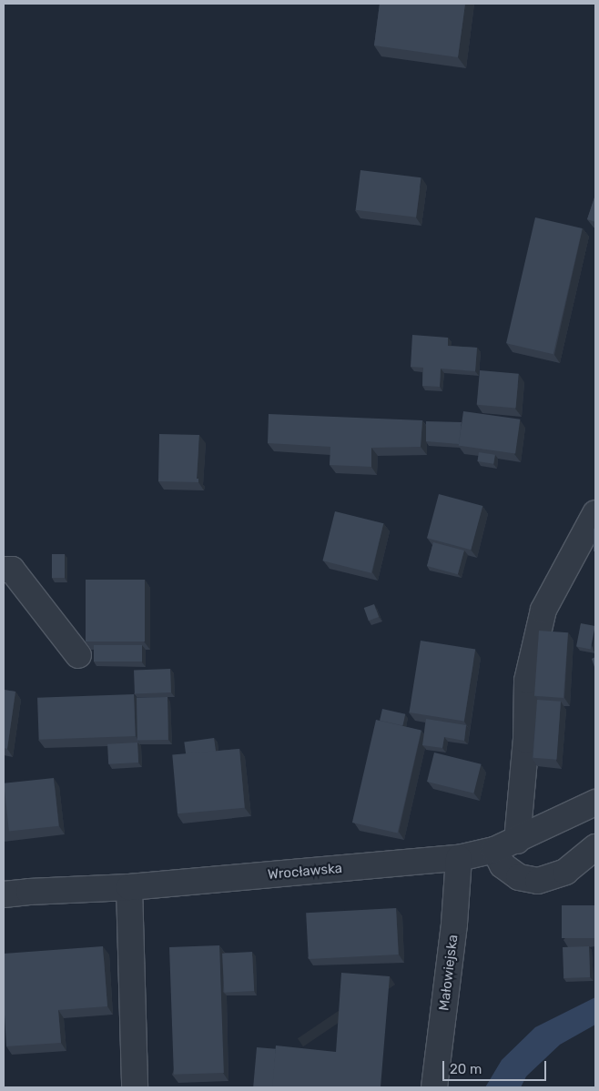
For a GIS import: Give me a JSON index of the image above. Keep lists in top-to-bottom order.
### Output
{
  "streets": {
    "street": ["Wrocławska", "Małowiejska"]
  },
  "crossings": [
    ["Wrocławska", "Małowiejska"]
  ],
  "scale_bar": "20 m"
}
